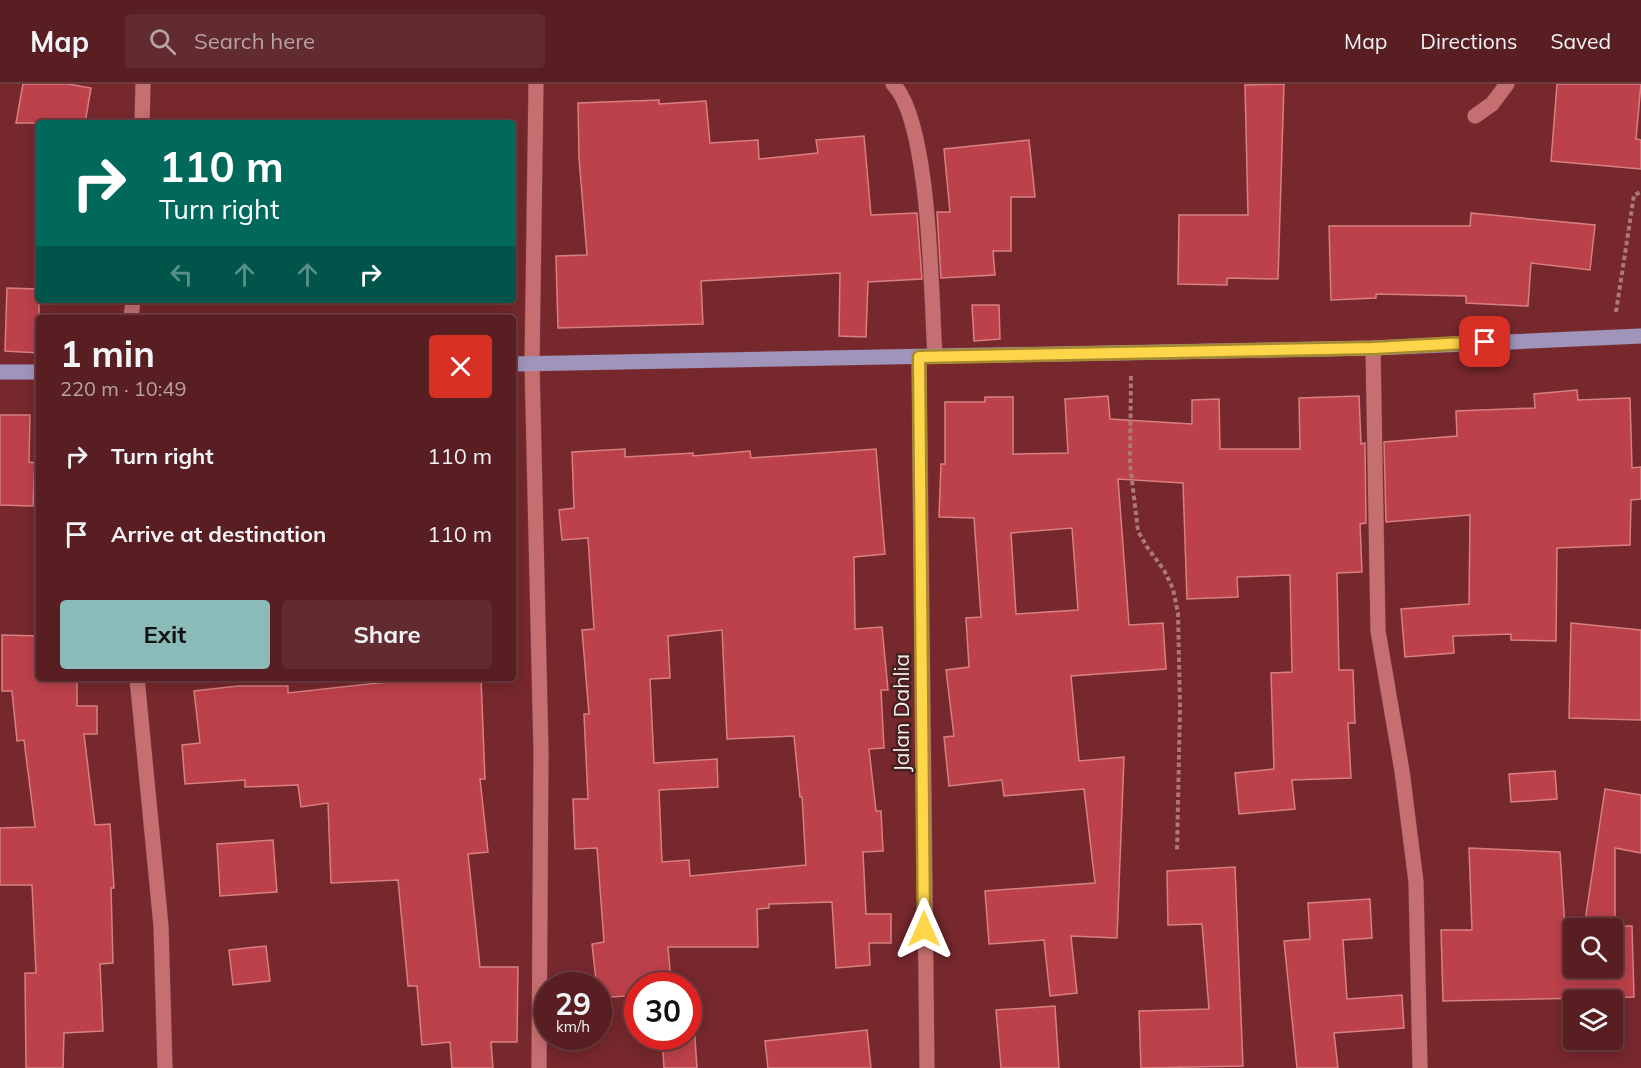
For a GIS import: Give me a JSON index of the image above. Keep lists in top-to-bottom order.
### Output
{
  "streets": {
    "street": ["Jalan Dahlia"]
  },
  "page": {
    "header": "Map",
    "search": "Search here",
    "nav": ["Map", "Directions", "Saved"],
    "turn": ["110 m", "Turn right"],
    "heading": ["1 min", "220 m · 10:49"],
    "list": [
      {
        "name": "Turn right",
        "value": "110 m"
      },
      {
        "name": "Arrive at destination",
        "value": "110 m"
      }
    ],
    "buttons": ["Exit", "Share"],
    "speed": "29 km/h",
    "limit": "30"
  }
}
